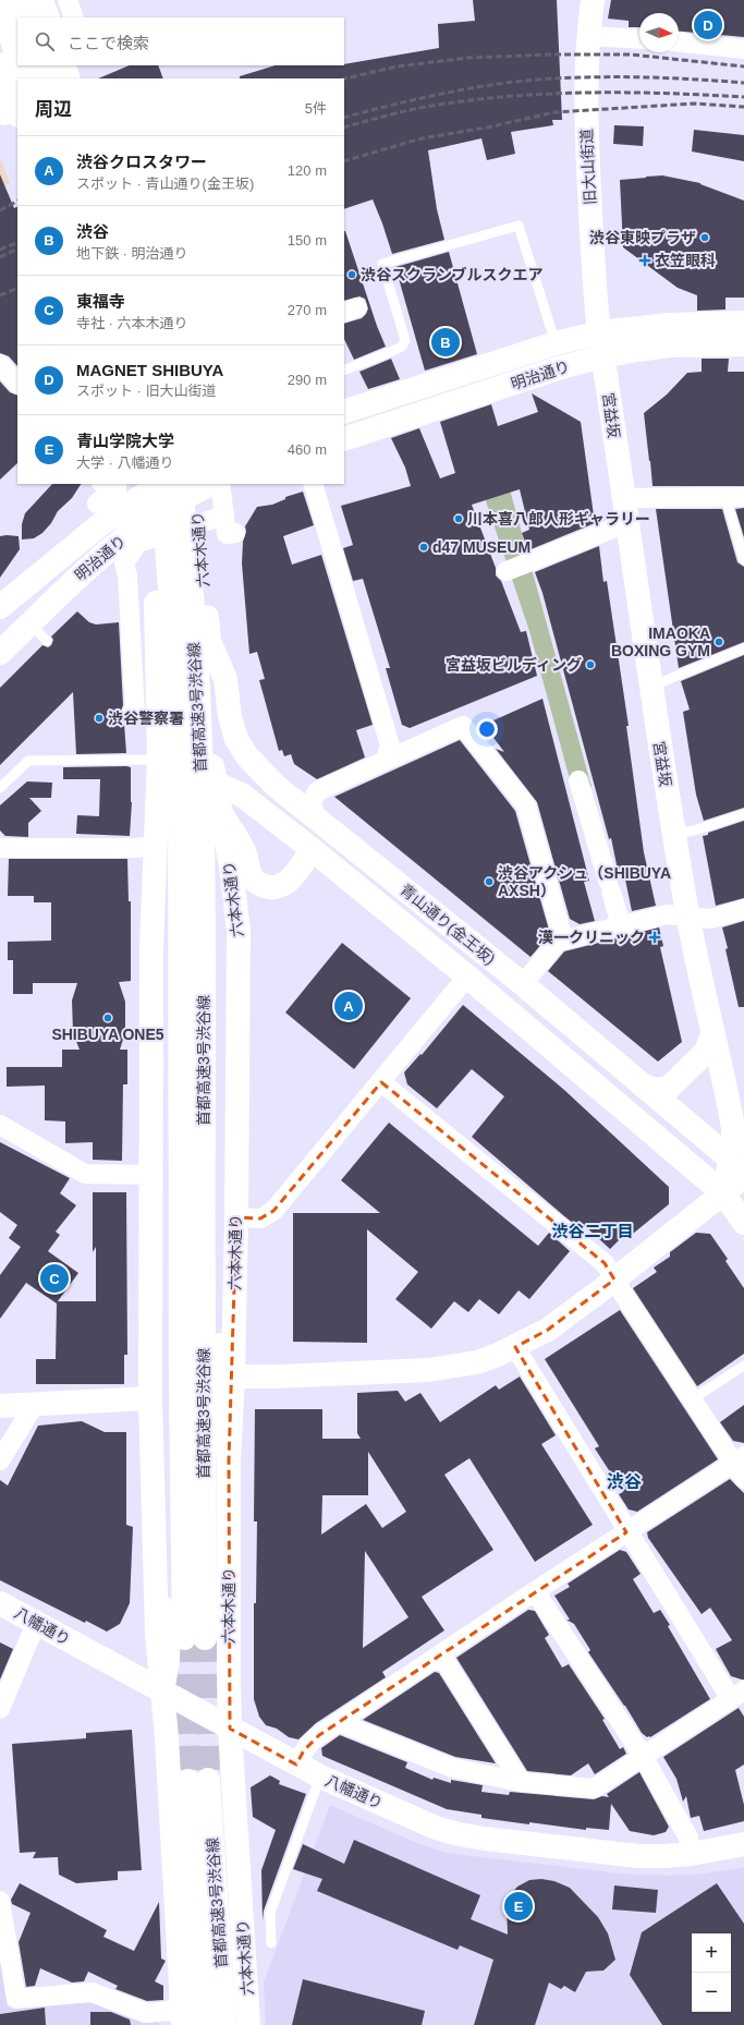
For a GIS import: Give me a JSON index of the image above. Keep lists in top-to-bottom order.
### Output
{
  "streets": {
    "main road": [
      "旧大山街道",
      "明治通り",
      "宮益坂",
      "六本木通り",
      "首都高速3号渋谷線",
      "青山通り(金王坂)",
      "八幡通り"
    ]
  },
  "crossings": [
    ["旧大山街道", "明治通り"],
    ["旧大山街道", "宮益坂"],
    ["明治通り", "宮益坂"],
    ["明治通り", "六本木通り"],
    ["明治通り", "首都高速3号渋谷線"],
    ["宮益坂", "青山通り(金王坂)"],
    ["六本木通り", "首都高速3号渋谷線"],
    ["六本木通り", "青山通り(金王坂)"],
    ["六本木通り", "八幡通り"]
  ],
  "districts": ["渋谷二丁目", "渋谷"],
  "places": {
    "other": [
      "渋谷東映プラザ",
      "渋谷スクランブルスクエア",
      "川本喜八郎人形ギャラリー",
      "d47 MUSEUM",
      "IMAOKA BOXING GYM",
      "宮益坂ビルディング",
      "渋谷警察署",
      "渋谷アクシュ（SHIBUYA AXSH）",
      "SHIBUYA ONE5"
    ],
    "health": ["衣笠眼科", "漢一クリニック"]
  },
  "north": "right",
  "page": {
    "pins": [
      "D",
      "B",
      "A",
      "C",
      "E"
    ],
    "search": "ここで検索",
    "heading": ["周辺", "5件"],
    "list": [
      {
        "mark": "A",
        "name": "渋谷クロスタワー",
        "note": "スポット · 青山通り(金王坂)",
        "value": "120 m"
      },
      {
        "mark": "B",
        "name": "渋谷",
        "note": "地下鉄 · 明治通り",
        "value": "150 m"
      },
      {
        "mark": "C",
        "name": "東福寺",
        "note": "寺社 · 六本木通り",
        "value": "270 m"
      },
      {
        "mark": "D",
        "name": "MAGNET SHIBUYA",
        "note": "スポット · 旧大山街道",
        "value": "290 m"
      },
      {
        "mark": "E",
        "name": "青山学院大学",
        "note": "大学 · 八幡通り",
        "value": "460 m"
      }
    ],
    "map_buttons": ["+", "−"]
  }
}
